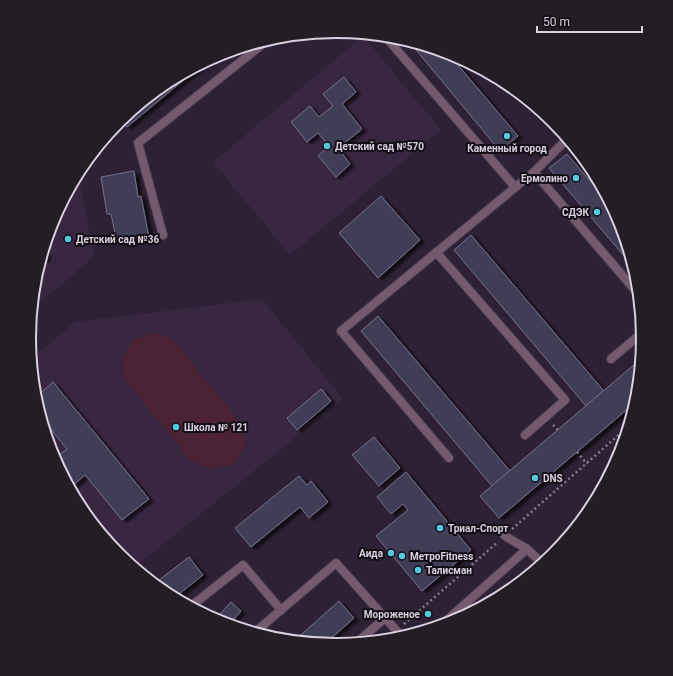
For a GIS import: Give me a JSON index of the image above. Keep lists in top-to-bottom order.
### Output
{
  "places": [
    "Каменный город",
    "Детский сад №570",
    "Ермолино",
    "СДЭК",
    "Детский сад №36",
    "Школа № 121",
    "DNS",
    "Триал-Спорт",
    "Аида",
    "МетроFitness",
    "Талисман",
    "Мороженое"
  ],
  "scale_bar": "50 m"
}
